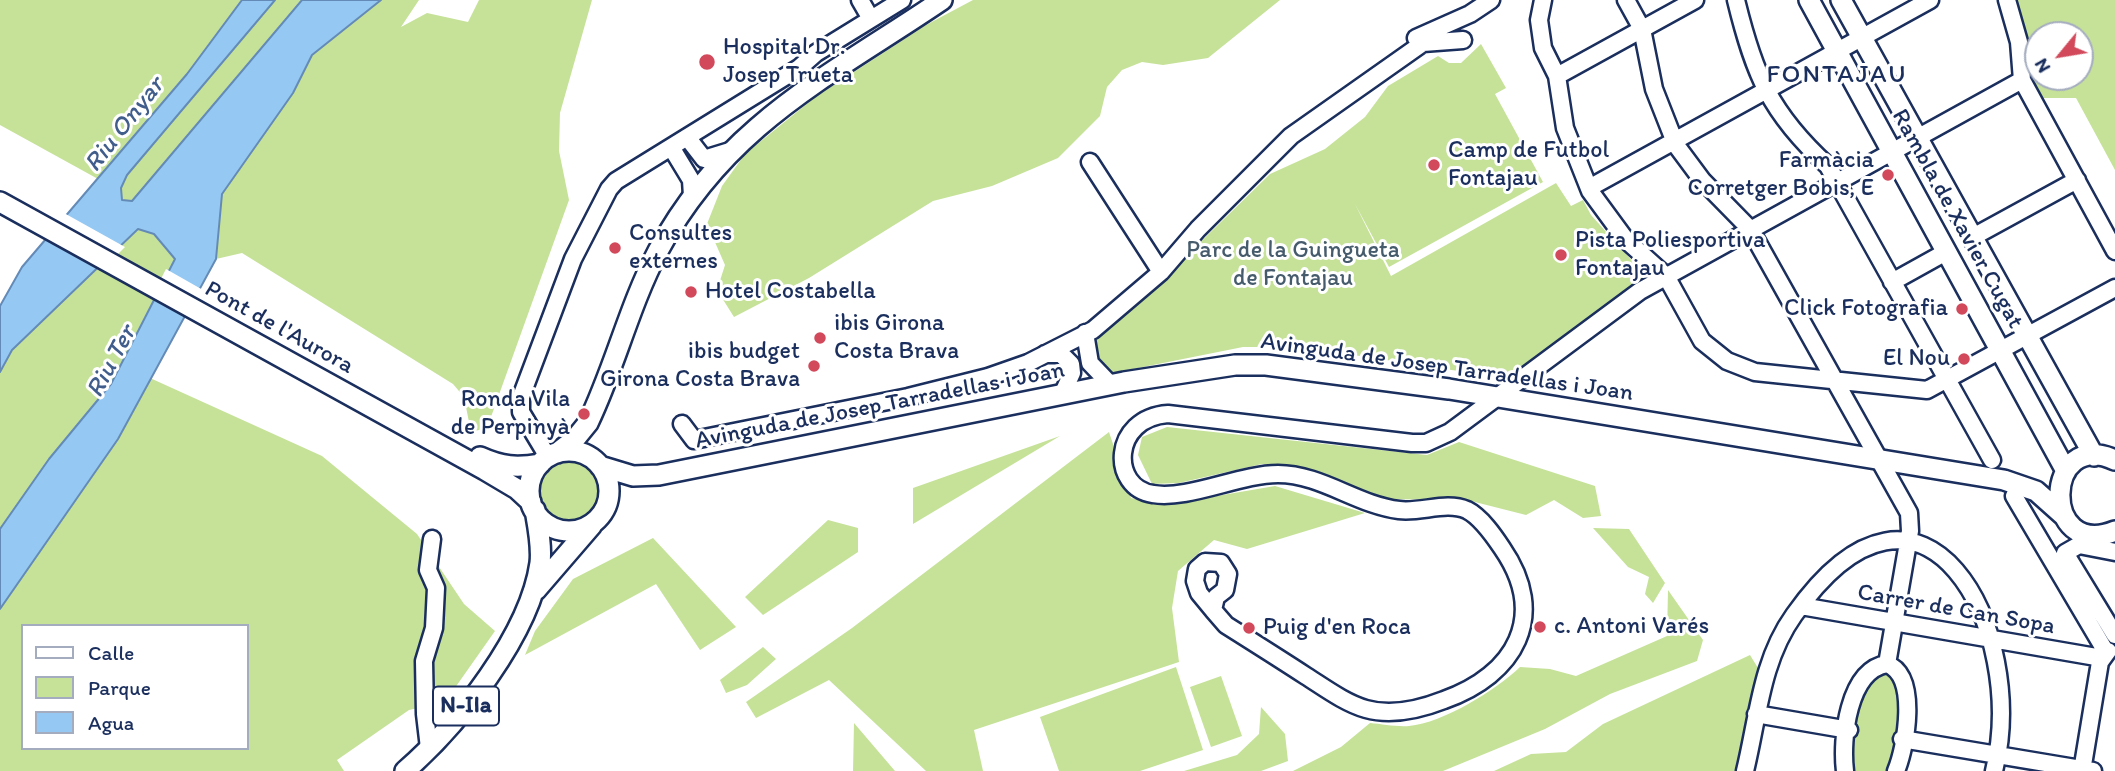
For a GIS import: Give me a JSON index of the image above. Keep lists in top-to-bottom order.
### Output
{
  "streets": {
    "main road": [
      "Rambla de Xavier Cugat",
      "Pont de l'Aurora",
      "Avinguda de Josep Tarradellas i Joan",
      "N-IIa"
    ],
    "street": ["Carrer de Can Sopa"]
  },
  "crossings": [
    ["Rambla de Xavier Cugat", "Avinguda de Josep Tarradellas i Joan"],
    ["Pont de l'Aurora", "Avinguda de Josep Tarradellas i Joan"],
    ["Pont de l'Aurora", "N-IIa"],
    ["Avinguda de Josep Tarradellas i Joan", "N-IIa"]
  ],
  "districts": ["FONTAJAU"],
  "water": ["Riu Onyar", "Riu Ter"],
  "parks": ["Parc de la Guingueta de Fontajau"],
  "places": [
    "Hospital Dr. Josep Trueta",
    "Camp de Futbol Fontajau",
    "Farmàcia Corretger Bobis, E",
    "Consultes externes",
    "Pista Poliesportiva Fontajau",
    "Hotel Costabella",
    "Click Fotografia",
    "ibis Girona Costa Brava",
    "El Nou",
    "ibis budget Girona Costa Brava",
    "Ronda Vila de Perpinyà",
    "c. Antoni Varés",
    "Puig d'en Roca"
  ],
  "legend": ["Calle", "Parque", "Agua"],
  "north": "bottom left"
}
